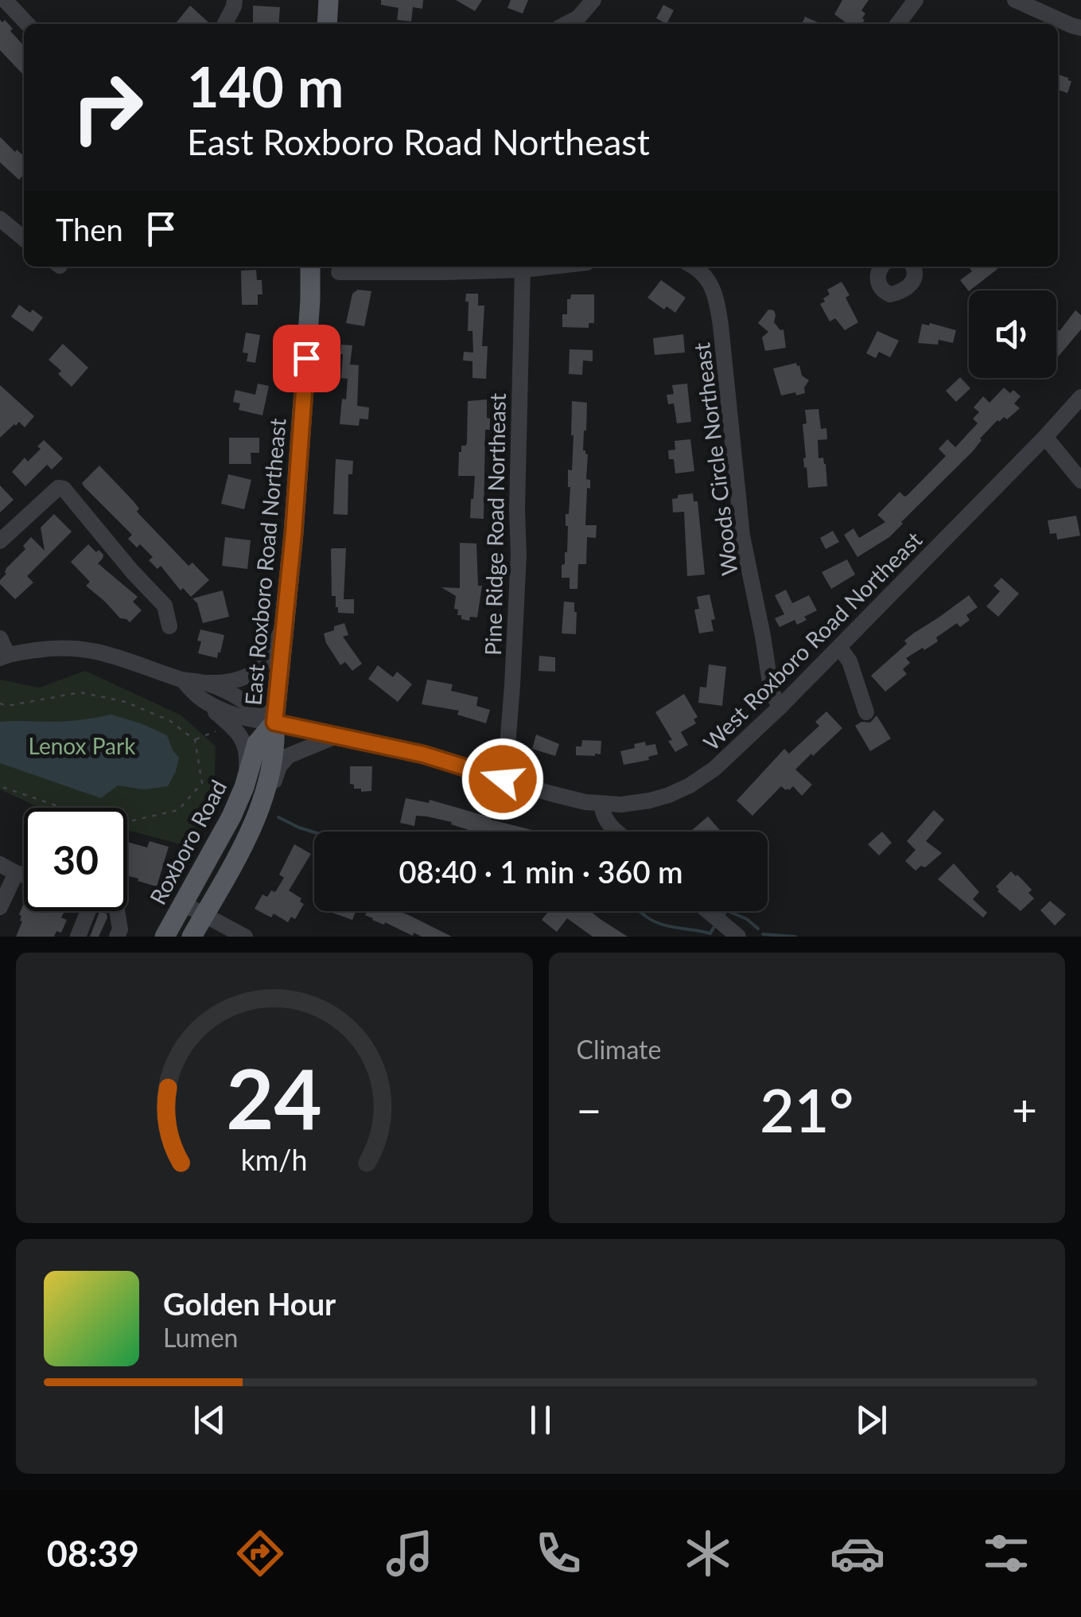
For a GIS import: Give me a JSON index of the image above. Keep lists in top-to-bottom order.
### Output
{
  "streets": {
    "main road": ["East Roxboro Road Northeast", "Roxboro Road"],
    "street": ["Woods Circle Northeast", "Pine Ridge Road Northeast", "West Roxboro Road Northeast"]
  },
  "crossings": [
    ["Woods Circle Northeast", "West Roxboro Road Northeast"],
    ["Pine Ridge Road Northeast", "West Roxboro Road Northeast"],
    ["East Roxboro Road Northeast", "West Roxboro Road Northeast"],
    ["East Roxboro Road Northeast", "Roxboro Road"],
    ["West Roxboro Road Northeast", "Roxboro Road"]
  ],
  "parks": ["Lenox Park"],
  "page": {
    "turn": ["140 m", "East Roxboro Road Northeast"],
    "then": "Then",
    "limit": "30",
    "trip": "08:40 · 1 min · 360 m",
    "tile": "Climate",
    "heat": ["−", "21°", "+"],
    "song": ["Golden Hour", "Lumen"],
    "tabs": "08:39",
    "gauge": ["24", "km/h"]
  }
}
